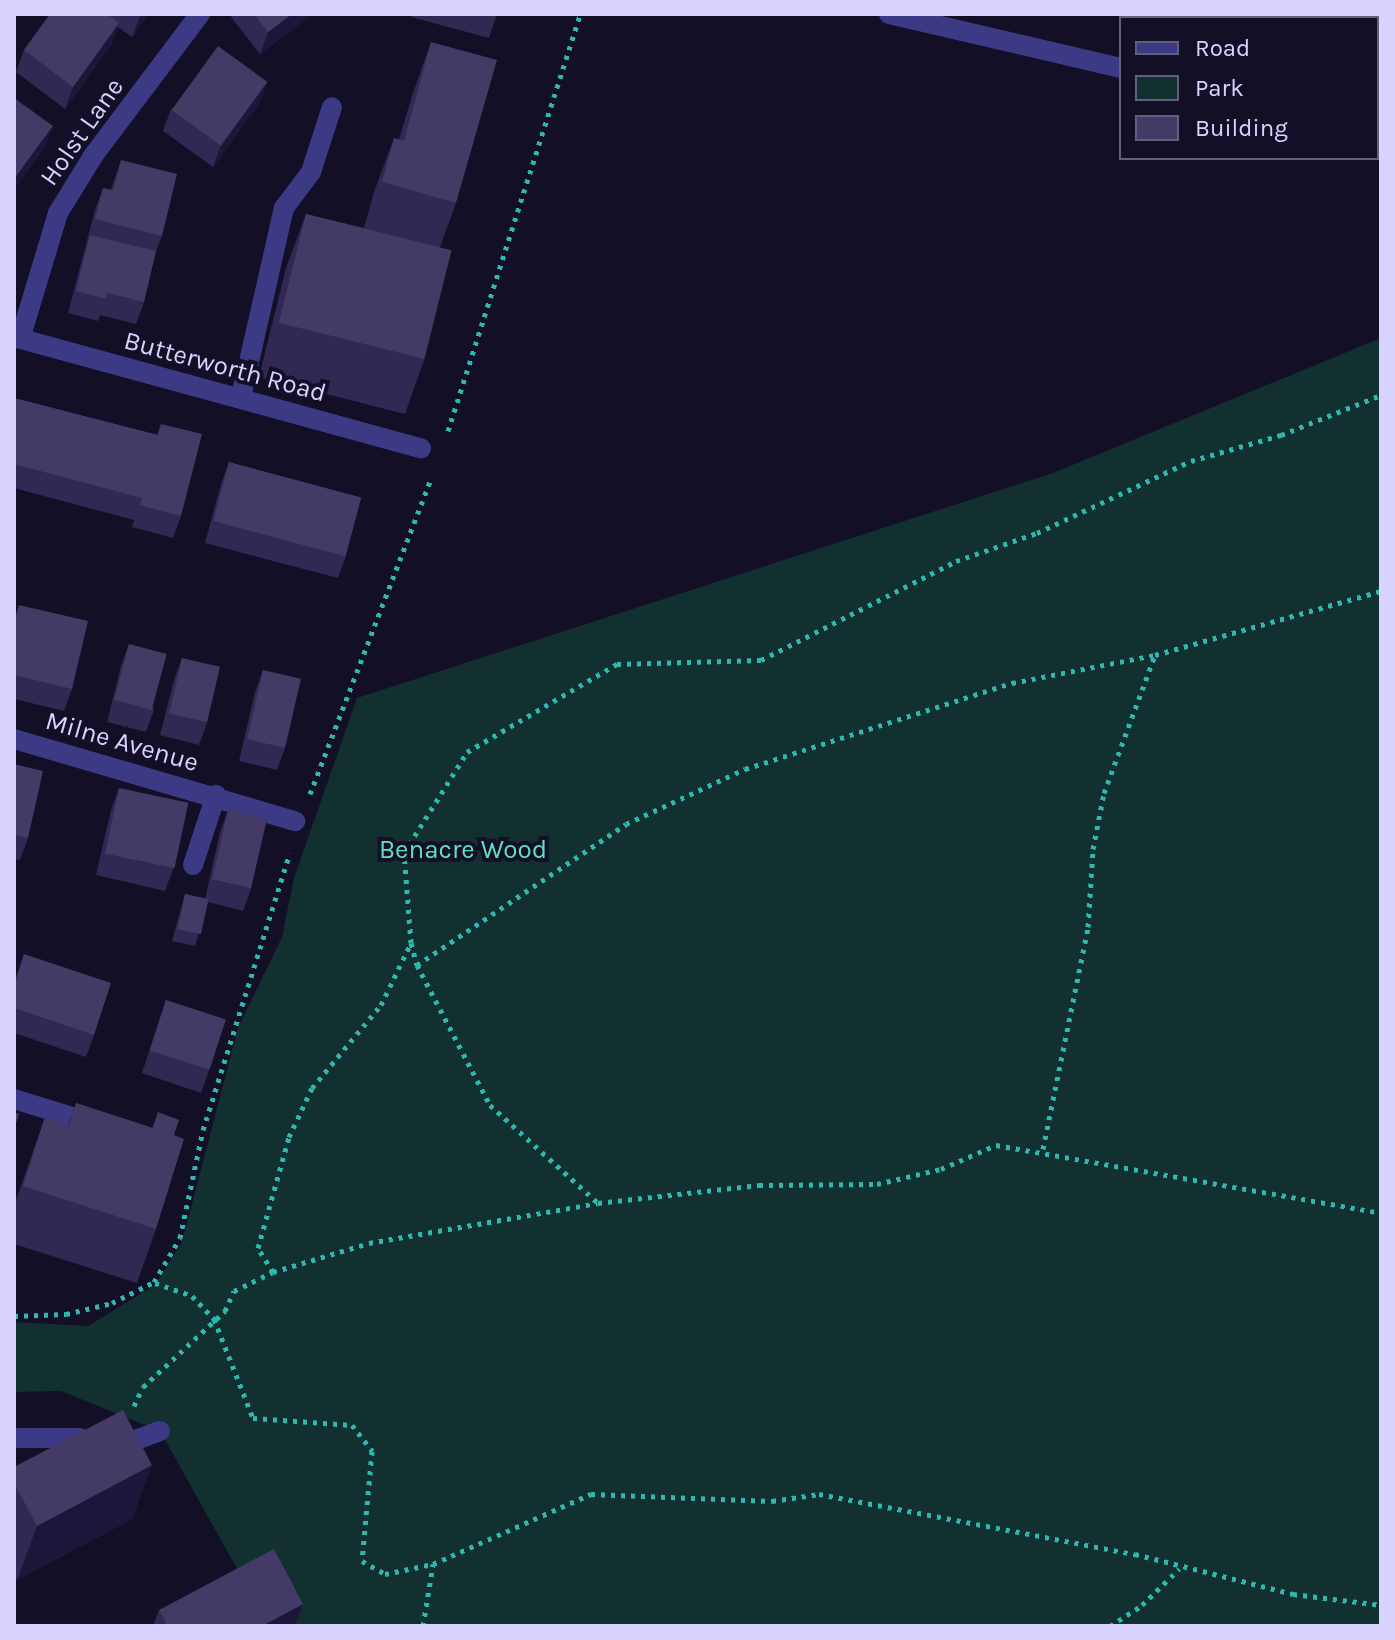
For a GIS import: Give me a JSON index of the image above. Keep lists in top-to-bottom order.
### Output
{
  "streets": {
    "street": ["Holst Lane", "Butterworth Road", "Milne Avenue"]
  },
  "crossings": [
    ["Holst Lane", "Butterworth Road"]
  ],
  "parks": ["Benacre Wood"],
  "legend": ["Road", "Park", "Building"]
}
